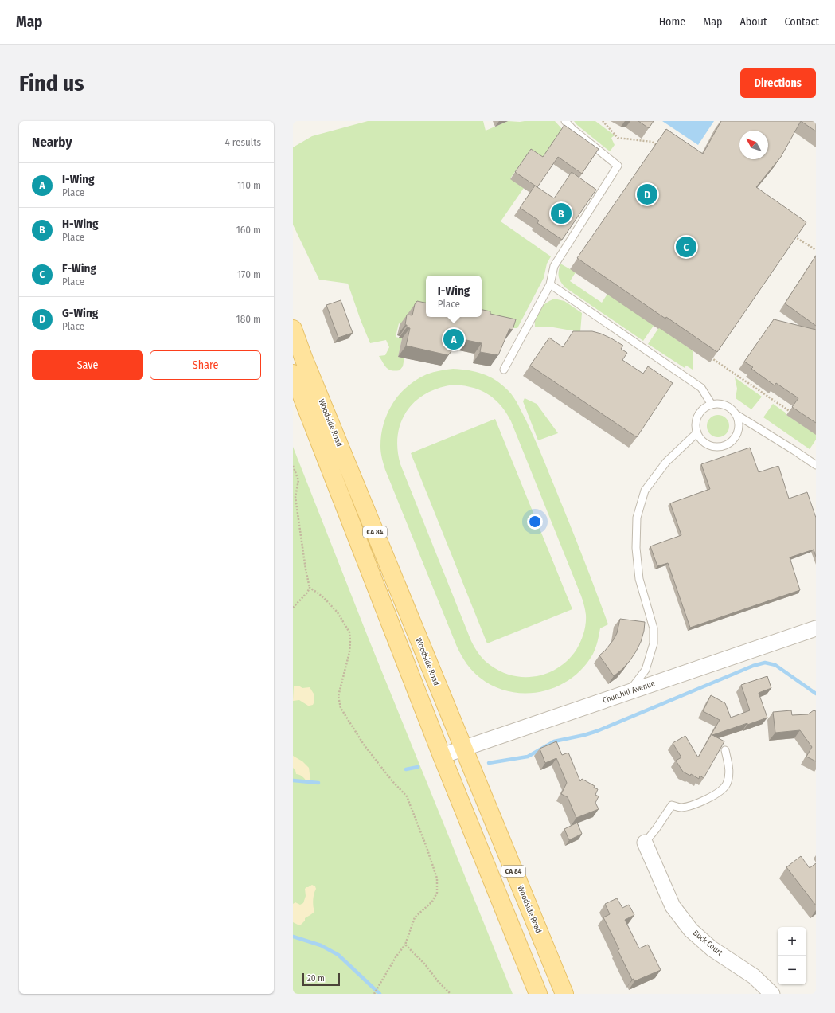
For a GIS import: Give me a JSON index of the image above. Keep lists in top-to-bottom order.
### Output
{
  "streets": {
    "main road": ["Woodside Road", "CA 84"],
    "street": ["Churchill Avenue", "Buck Court"]
  },
  "crossings": [
    ["Woodside Road", "Churchill Avenue"]
  ],
  "scale_bar": "20 m",
  "north": "top left",
  "page": {
    "header": "Map",
    "nav": [
      "Home",
      "Map",
      "About",
      "Contact"
    ],
    "buttons": [
      "Directions",
      ["Save", "Share"]
    ],
    "title": "Find us",
    "heading": ["Nearby", "4 results"],
    "list": [
      {
        "mark": "A",
        "name": "I-Wing",
        "note": "Place",
        "value": "110 m"
      },
      {
        "mark": "B",
        "name": "H-Wing",
        "note": "Place",
        "value": "160 m"
      },
      {
        "mark": "C",
        "name": "F-Wing",
        "note": "Place",
        "value": "170 m"
      },
      {
        "mark": "D",
        "name": "G-Wing",
        "note": "Place",
        "value": "180 m"
      }
    ],
    "pins": [
      "D",
      "B",
      "C",
      "A"
    ],
    "popup": ["I-Wing", "Place"],
    "map_buttons": ["+", "−"],
    "scale": "20 m"
  }
}
